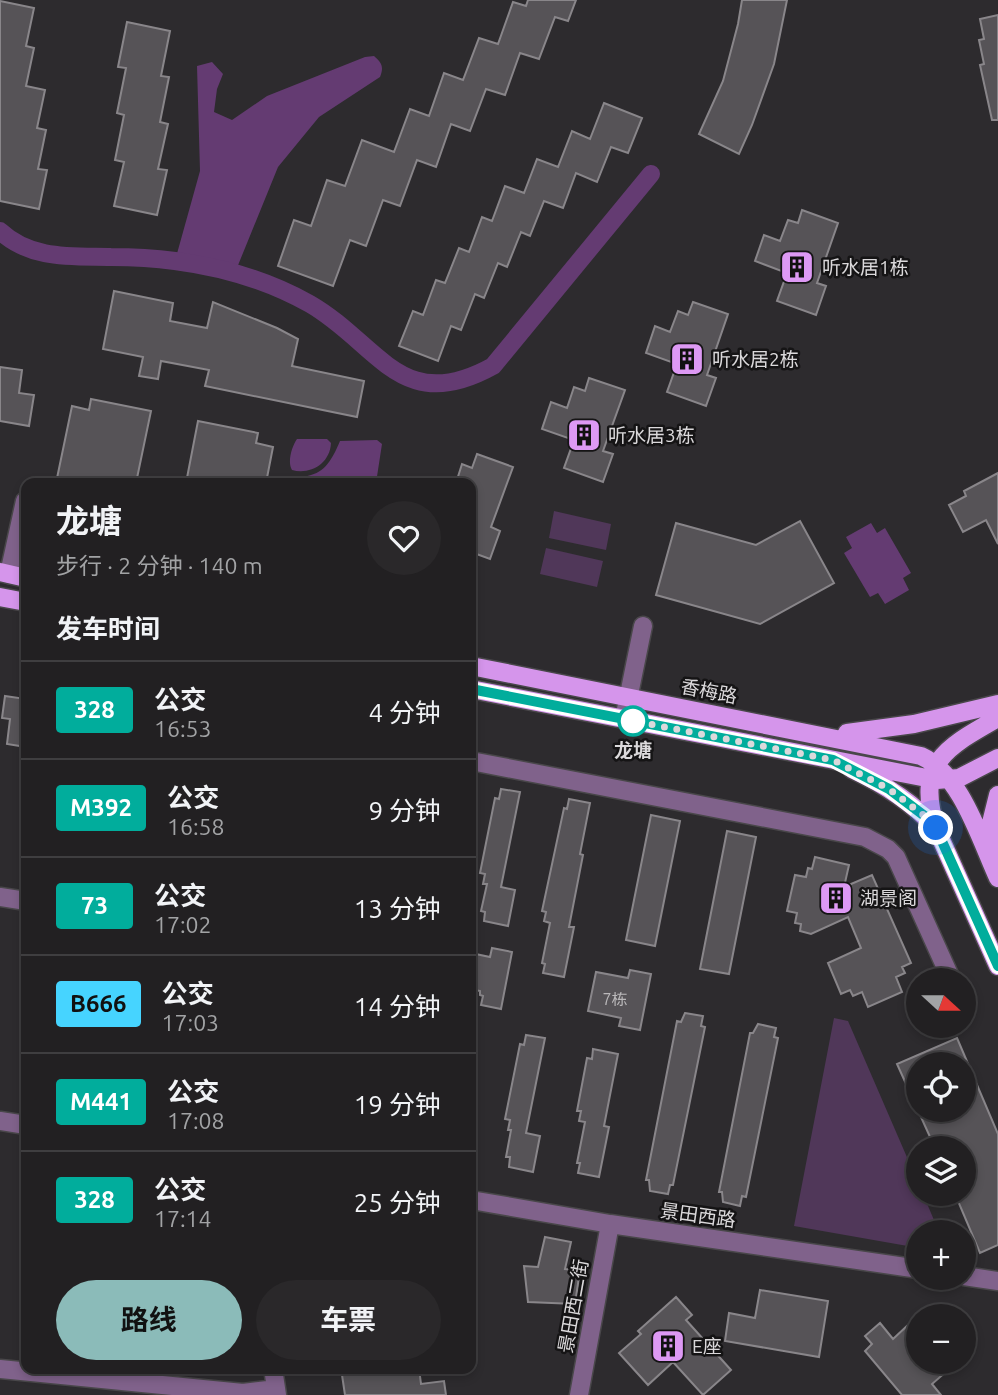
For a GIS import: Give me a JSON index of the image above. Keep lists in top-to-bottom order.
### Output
{
  "streets": {
    "main road": ["香梅路"],
    "street": ["景田西路", "景田西二街"]
  },
  "crossings": [
    ["景田西路", "景田西二街"]
  ],
  "places": {
    "building": [
      "听水居1栋",
      "听水居2栋",
      "听水居3栋",
      "湖景阁",
      "E座"
    ],
    "other": ["龙塘"]
  },
  "lines": ["bus line 328"],
  "house_numbers": ["7栋"],
  "north": "right",
  "page": {
    "heading": [
      ["龙塘", "步行 · 2 分钟 · 140 m"],
      "发车时间"
    ],
    "list": [
      {
        "mark": "328",
        "name": "公交",
        "note": "16:53",
        "value": "4 分钟"
      },
      {
        "mark": "M392",
        "name": "公交",
        "note": "16:58",
        "value": "9 分钟"
      },
      {
        "mark": "73",
        "name": "公交",
        "note": "17:02",
        "value": "13 分钟"
      },
      {
        "mark": "B666",
        "name": "公交",
        "note": "17:03",
        "value": "14 分钟"
      },
      {
        "mark": "M441",
        "name": "公交",
        "note": "17:08",
        "value": "19 分钟"
      },
      {
        "mark": "328",
        "name": "公交",
        "note": "17:14",
        "value": "25 分钟"
      }
    ],
    "map_buttons": ["+", "−"],
    "buttons": ["路线", "车票"]
  }
}
